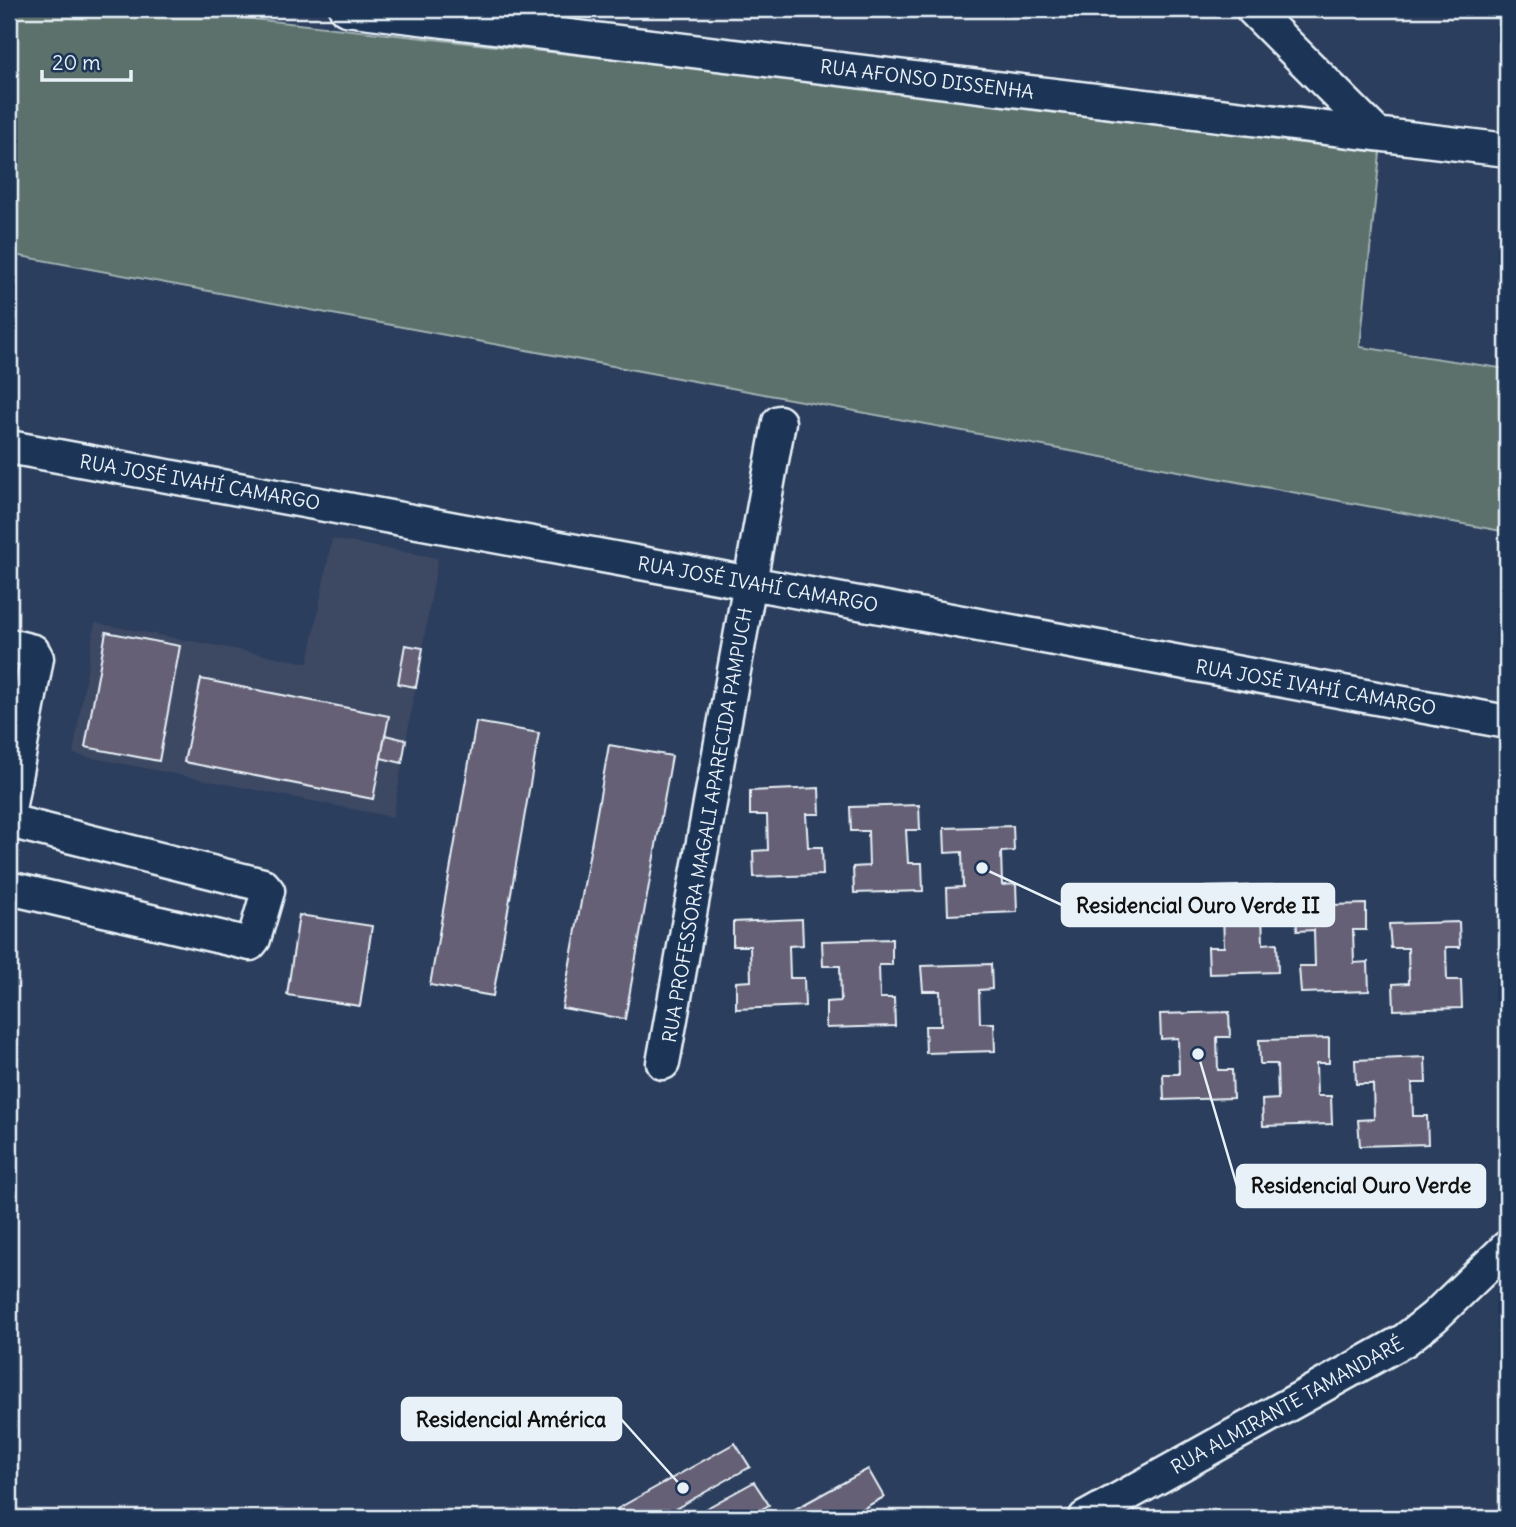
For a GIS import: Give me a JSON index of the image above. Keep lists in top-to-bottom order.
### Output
{
  "streets": {
    "street": [
      "RUA AFONSO DISSENHA",
      "RUA JOSÉ IVAHÍ CAMARGO",
      "RUA PROFESSORA MAGALI APARECIDA PAMPUCH",
      "RUA ALMIRANTE TAMANDARÉ"
    ]
  },
  "crossings": [
    ["RUA JOSÉ IVAHÍ CAMARGO", "RUA PROFESSORA MAGALI APARECIDA PAMPUCH"]
  ],
  "places": ["Residencial Ouro Verde II", "Residencial Ouro Verde", "Residencial América"],
  "scale_bar": "20 m"
}
